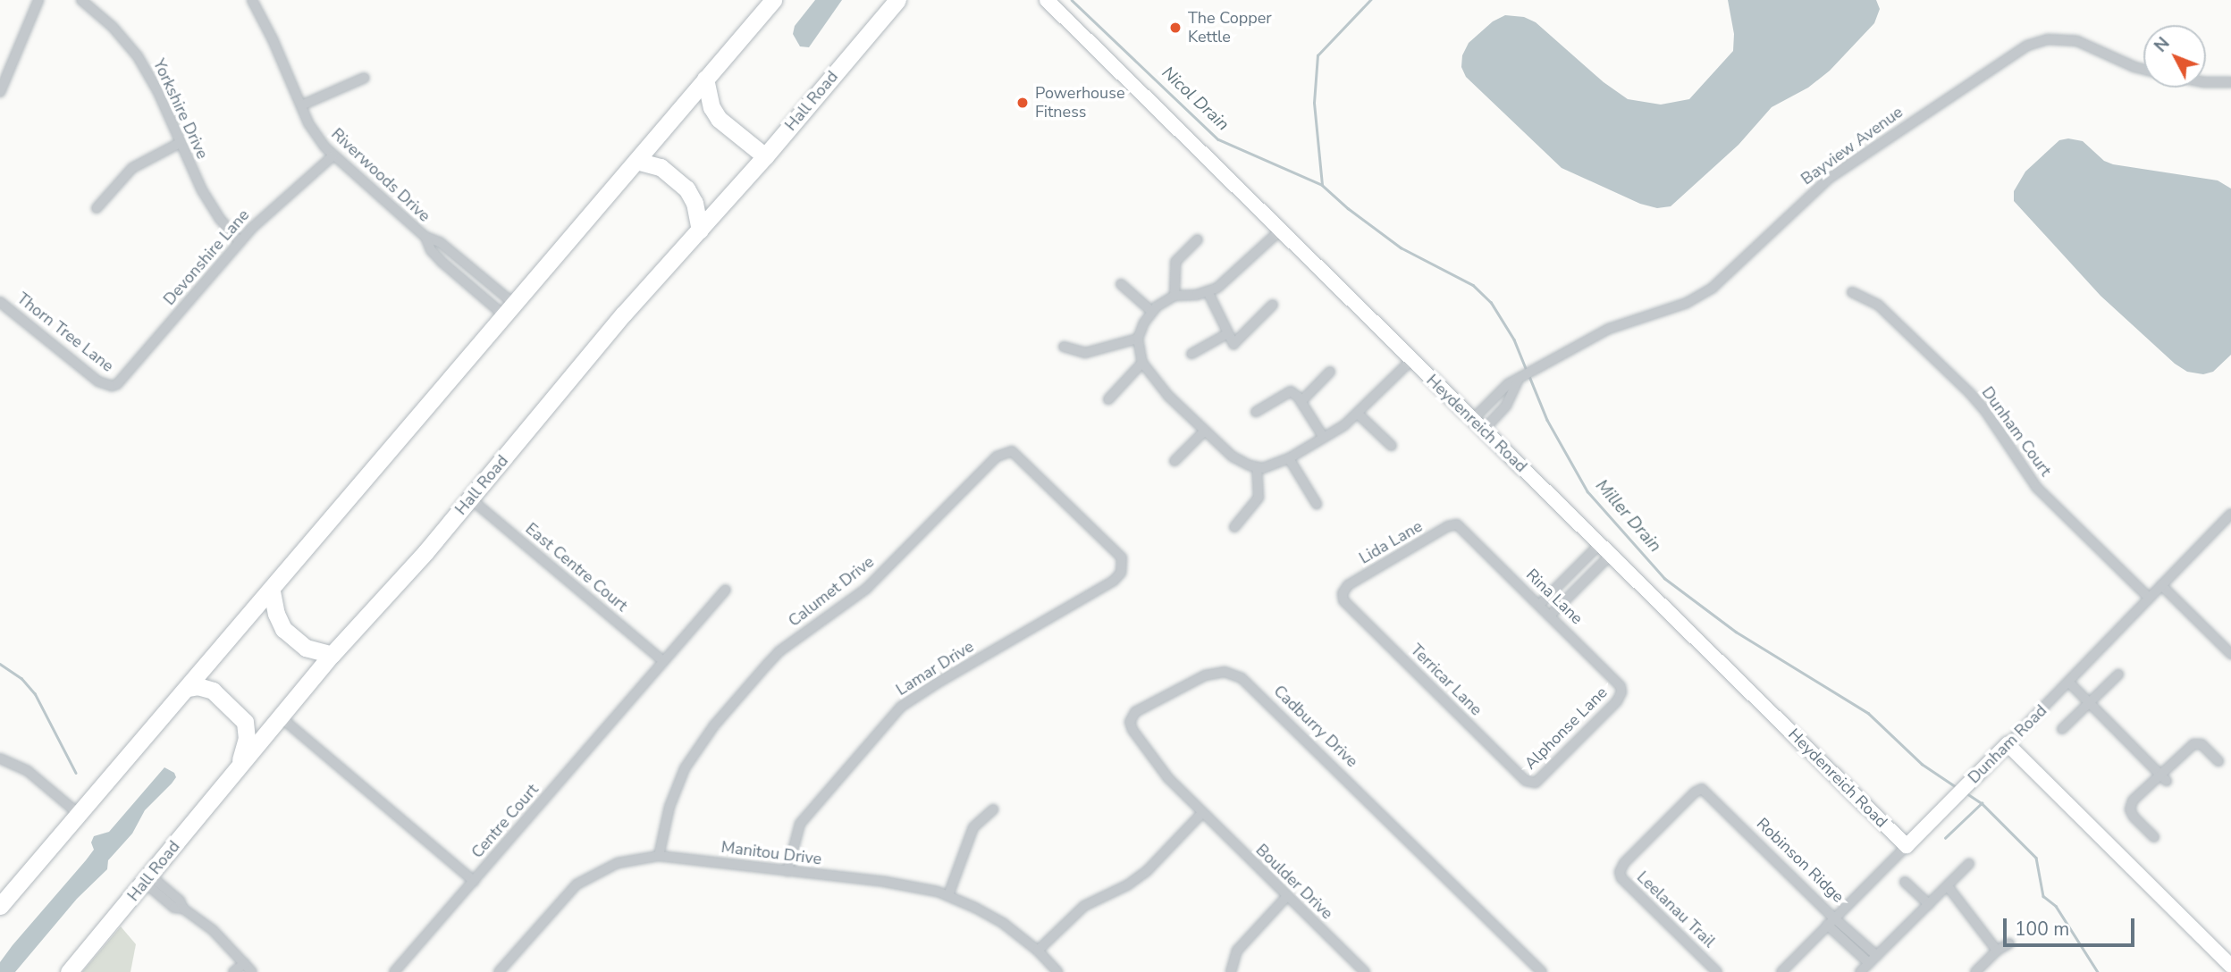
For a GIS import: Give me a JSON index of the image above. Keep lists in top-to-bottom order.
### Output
{
  "streets": {
    "highway": ["Hall Road"],
    "street": [
      "Yorkshire Drive",
      "Bayview Avenue",
      "Riverwoods Drive",
      "Devonshire Lane",
      "Thorn Tree Lane",
      "Heydenreich Road",
      "Dunham Court",
      "Lida Lane",
      "East Centre Court",
      "Calumet Drive",
      "Rina Lane",
      "Lamar Drive",
      "Terricar Lane",
      "Cadburry Drive",
      "Alphonse Lane",
      "Dunham Road",
      "Centre Court",
      "Manitou Drive",
      "Robinson Ridge",
      "Boulder Drive",
      "Leelanau Trail"
    ]
  },
  "crossings": [
    ["Hall Road", "East Centre Court"],
    ["Hall Road", "Centre Court"],
    ["Yorkshire Drive", "Devonshire Lane"],
    ["Bayview Avenue", "Heydenreich Road"],
    ["Riverwoods Drive", "Devonshire Lane"],
    ["Devonshire Lane", "Thorn Tree Lane"],
    ["Heydenreich Road", "Dunham Road"],
    ["Dunham Court", "Dunham Road"],
    ["Lida Lane", "Rina Lane"],
    ["Lida Lane", "Terricar Lane"],
    ["East Centre Court", "Centre Court"],
    ["Calumet Drive", "Lamar Drive"],
    ["Calumet Drive", "Manitou Drive"],
    ["Rina Lane", "Alphonse Lane"],
    ["Lamar Drive", "Manitou Drive"],
    ["Terricar Lane", "Alphonse Lane"],
    ["Cadburry Drive", "Boulder Drive"],
    ["Dunham Road", "Robinson Ridge"],
    ["Robinson Ridge", "Leelanau Trail"]
  ],
  "water": ["Nicol Drain", "Miller Drain"],
  "places": ["The Copper Kettle", "Powerhouse Fitness"],
  "scale_bar": "100 m",
  "north": "top left"
}
